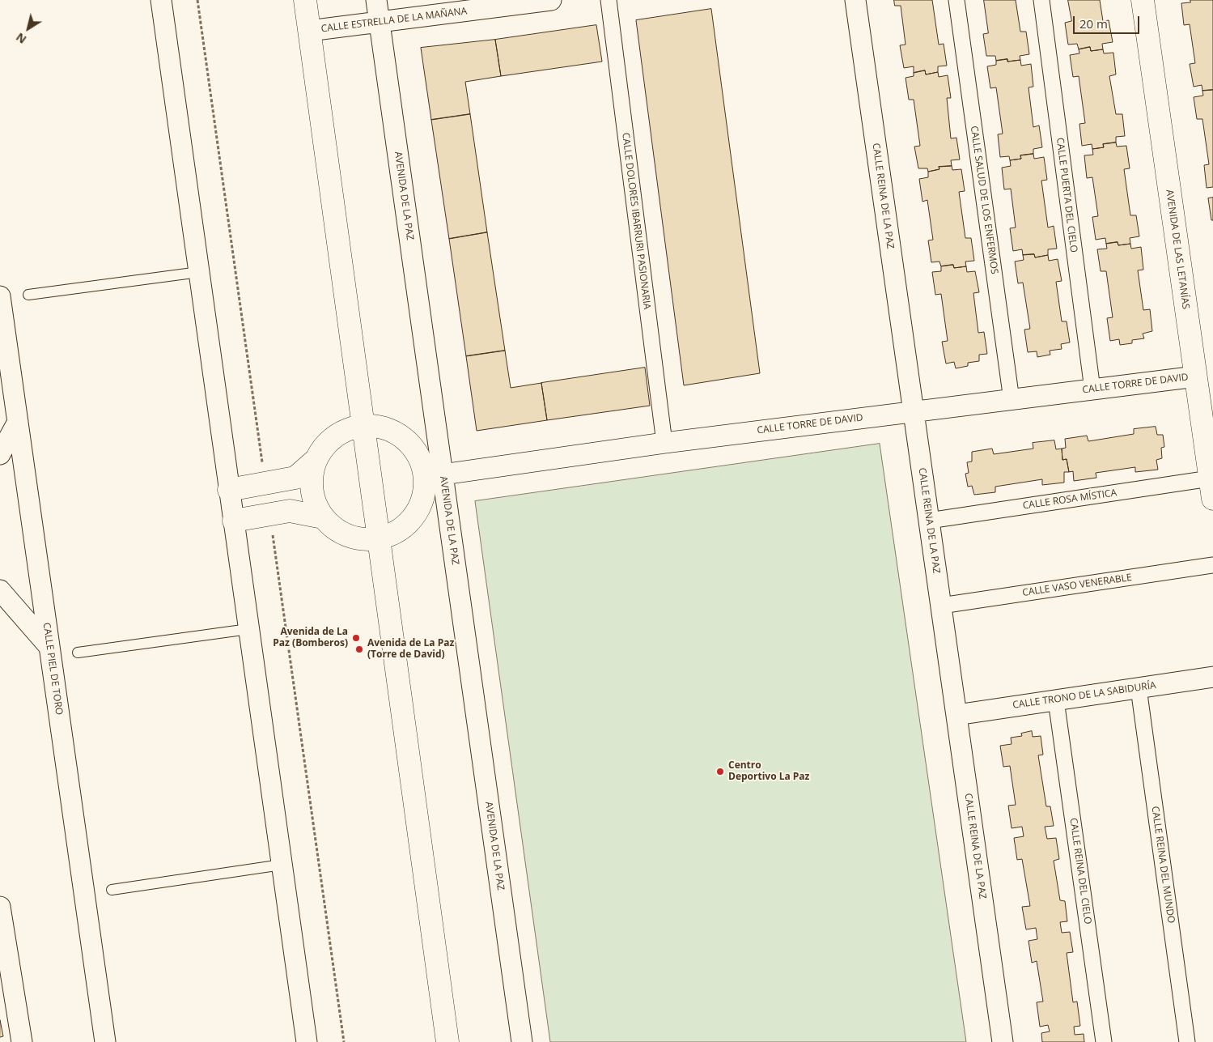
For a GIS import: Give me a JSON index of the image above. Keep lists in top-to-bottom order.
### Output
{
  "streets": {
    "main road": ["AVENIDA DE LAS LETANÍAS"],
    "street": [
      "CALLE ESTRELLA DE LA MAÑANA",
      "CALLE PUERTA DEL CIELO",
      "AVENIDA DE LA PAZ",
      "CALLE REINA DE LA PAZ",
      "CALLE SALUD DE LOS ENFERMOS",
      "CALLE DOLORES IBARRURI PASIONARIA",
      "CALLE TORRE DE DAVID",
      "CALLE ROSA MÍSTICA",
      "CALLE VASO VENERABLE",
      "CALLE PIEL DE TORO",
      "CALLE TRONO DE LA SABIDURÍA",
      "CALLE REINA DEL MUNDO",
      "CALLE REINA DEL CIELO"
    ]
  },
  "crossings": [
    ["CALLE ESTRELLA DE LA MAÑANA", "AVENIDA DE LA PAZ"],
    ["CALLE PUERTA DEL CIELO", "CALLE TORRE DE DAVID"],
    ["AVENIDA DE LA PAZ", "CALLE TORRE DE DAVID"],
    ["CALLE REINA DE LA PAZ", "CALLE TORRE DE DAVID"],
    ["CALLE REINA DE LA PAZ", "CALLE ROSA MÍSTICA"],
    ["CALLE REINA DE LA PAZ", "CALLE VASO VENERABLE"],
    ["CALLE REINA DE LA PAZ", "CALLE TRONO DE LA SABIDURÍA"],
    ["CALLE SALUD DE LOS ENFERMOS", "CALLE TORRE DE DAVID"],
    ["CALLE DOLORES IBARRURI PASIONARIA", "CALLE TORRE DE DAVID"],
    ["AVENIDA DE LAS LETANÍAS", "CALLE TORRE DE DAVID"],
    ["AVENIDA DE LAS LETANÍAS", "CALLE ROSA MÍSTICA"],
    ["CALLE TRONO DE LA SABIDURÍA", "CALLE REINA DEL MUNDO"],
    ["CALLE TRONO DE LA SABIDURÍA", "CALLE REINA DEL CIELO"]
  ],
  "places": ["Avenida de La Paz (Bomberos)", "Avenida de La Paz (Torre de David)", "Centro Deportivo La Paz"],
  "scale_bar": "20 m",
  "north": "bottom left"
}
